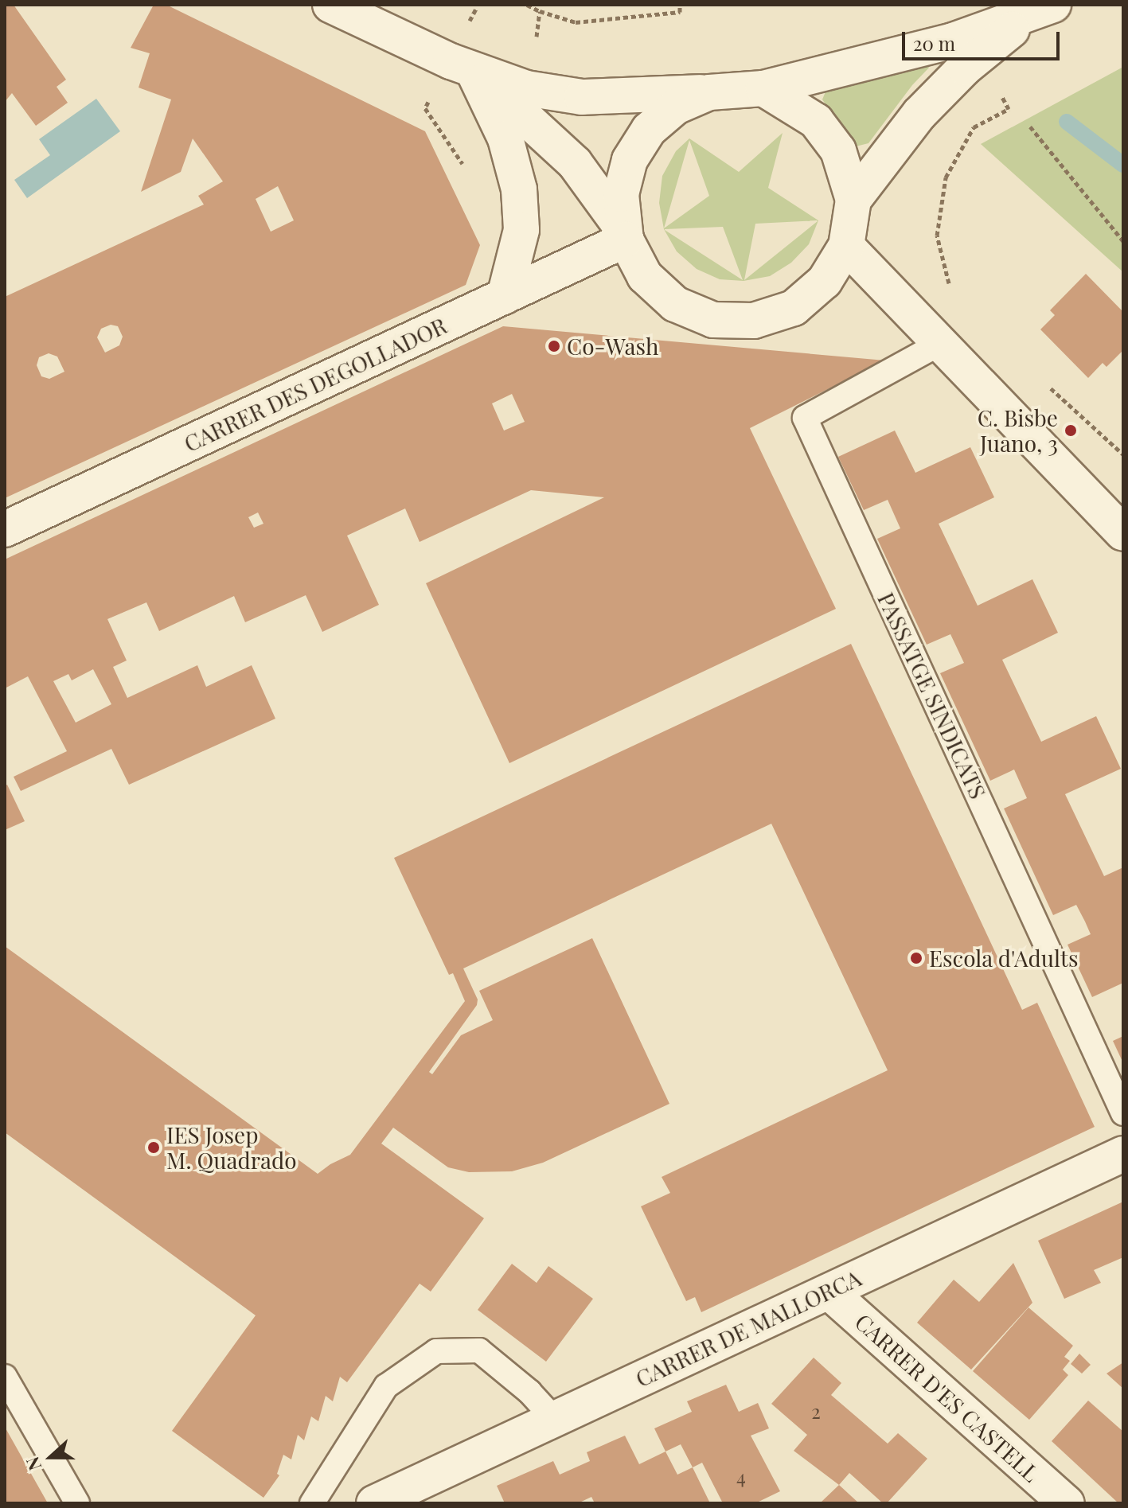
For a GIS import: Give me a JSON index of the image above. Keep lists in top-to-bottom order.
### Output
{
  "streets": {
    "street": ["CARRER DES DEGOLLADOR", "CARRER DE MALLORCA", "CARRER D'ES CASTELL"],
    "lane": ["PASSATGE SINDICATS"]
  },
  "crossings": [
    ["CARRER DE MALLORCA", "CARRER D'ES CASTELL"]
  ],
  "places": [
    "Co-Wash",
    "C. Bisbe Juano, 3",
    "Escola d'Adults",
    "IES Josep M. Quadrado"
  ],
  "house_numbers": ["2", "4"],
  "scale_bar": "20 m",
  "north": "left"
}
